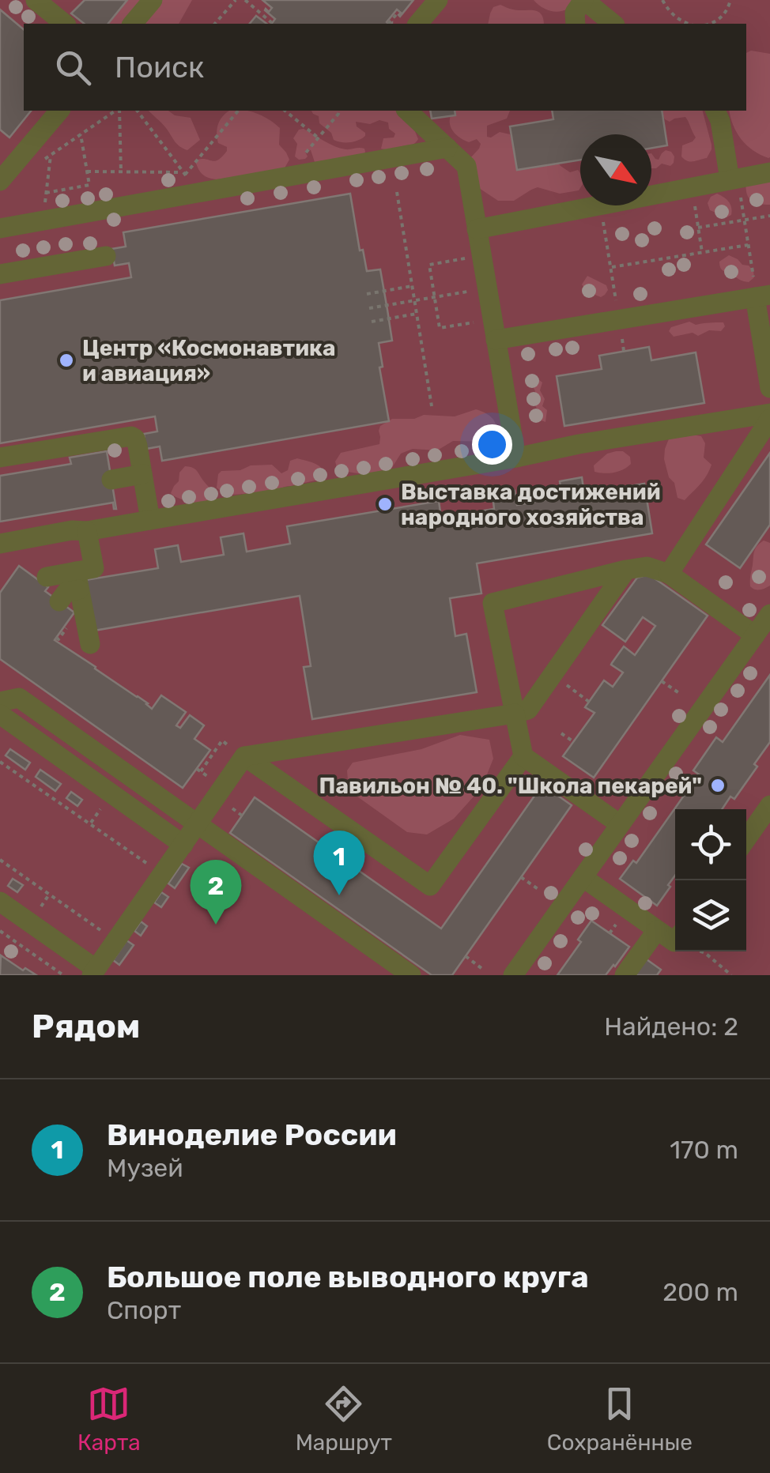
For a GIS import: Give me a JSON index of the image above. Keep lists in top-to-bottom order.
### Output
{
  "places": ["Центр «Космонавтика и авиация»", "Выставка достижений народного хозяйства", "Павильон № 40. \"Школа пекарей\""],
  "north": "bottom right",
  "page": {
    "search": "Поиск",
    "pins": ["1", "2"],
    "heading": ["Рядом", "Найдено: 2"],
    "list": [
      {
        "mark": "1",
        "name": "Виноделие России",
        "note": "Музей",
        "value": "170 m"
      },
      {
        "mark": "2",
        "name": "Большое поле выводного круга",
        "note": "Спорт",
        "value": "200 m"
      }
    ],
    "nav": ["Карта", "Маршрут", "Сохранённые"]
  }
}
